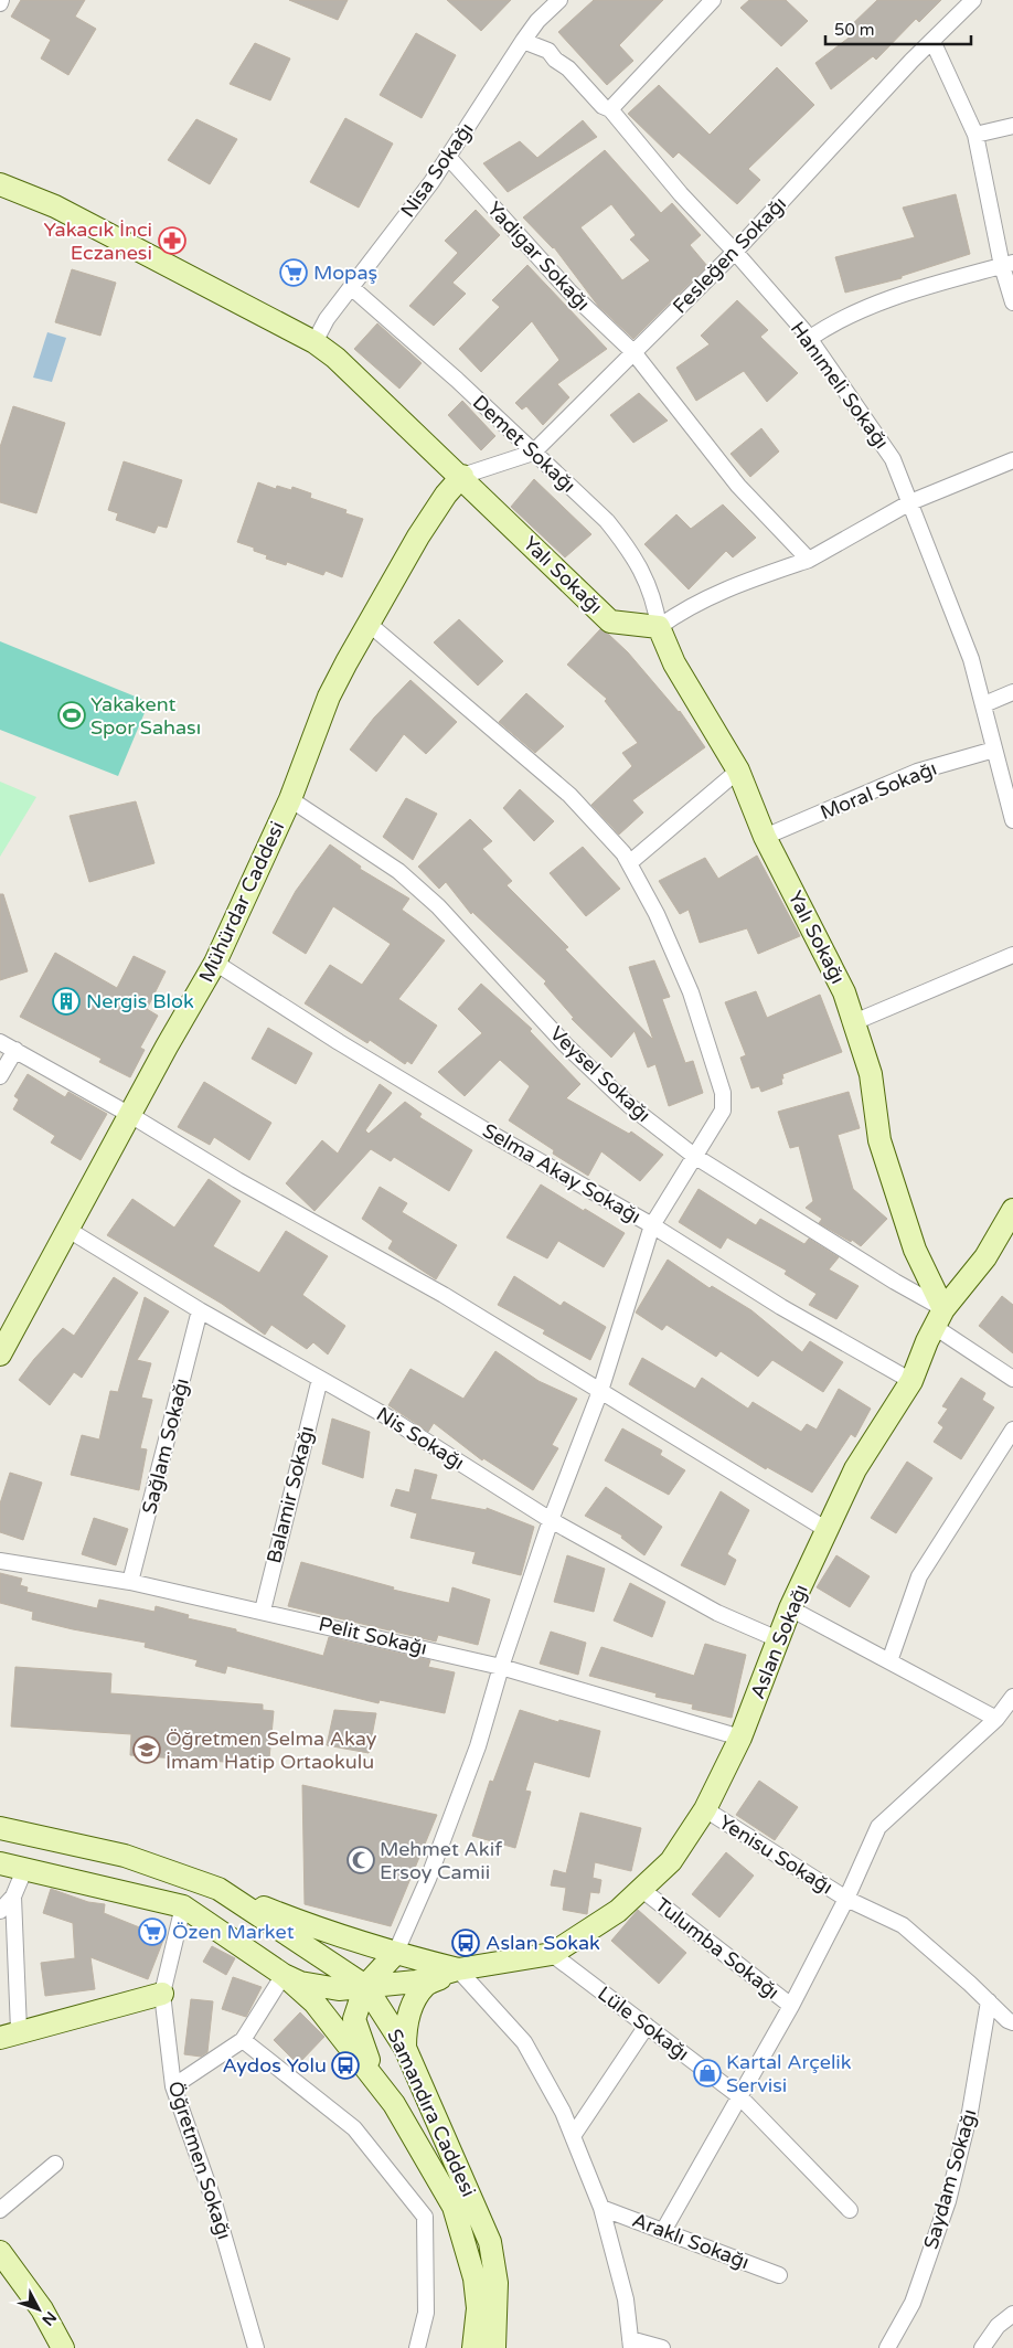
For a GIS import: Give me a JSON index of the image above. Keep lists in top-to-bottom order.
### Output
{
  "streets": {
    "street": [
      "Nisa Sokağı",
      "Fesleğen Sokağı",
      "Yadigar Sokağı",
      "Hanımeli Sokağı",
      "Demet Sokağı",
      "Yalı Sokağı",
      "Moral Sokağı",
      "Mühürdar Caddesi",
      "Veysel Sokağı",
      "Selma Akay Sokağı",
      "Nis Sokağı",
      "Sağlam Sokağı",
      "Balamir Sokağı",
      "Pelit Sokağı",
      "Aslan Sokağı",
      "Yenisu Sokağı",
      "Tulumba Sokağı",
      "Lüle Sokağı",
      "Samandıra Caddesi",
      "Öğretmen Sokağı",
      "Saydam Sokağı",
      "Araklı Sokağı"
    ]
  },
  "crossings": [
    ["Nisa Sokağı", "Yadigar Sokağı"],
    ["Nisa Sokağı", "Hanımeli Sokağı"],
    ["Nisa Sokağı", "Demet Sokağı"],
    ["Nisa Sokağı", "Yalı Sokağı"],
    ["Fesleğen Sokağı", "Yadigar Sokağı"],
    ["Fesleğen Sokağı", "Hanımeli Sokağı"],
    ["Fesleğen Sokağı", "Demet Sokağı"],
    ["Fesleğen Sokağı", "Yalı Sokağı"],
    ["Fesleğen Sokağı", "Mühürdar Caddesi"],
    ["Hanımeli Sokağı", "Moral Sokağı"],
    ["Demet Sokağı", "Yalı Sokağı"],
    ["Yalı Sokağı", "Moral Sokağı"],
    ["Yalı Sokağı", "Mühürdar Caddesi"],
    ["Yalı Sokağı", "Veysel Sokağı"],
    ["Yalı Sokağı", "Aslan Sokağı"],
    ["Mühürdar Caddesi", "Veysel Sokağı"],
    ["Mühürdar Caddesi", "Selma Akay Sokağı"],
    ["Mühürdar Caddesi", "Nis Sokağı"],
    ["Veysel Sokağı", "Aslan Sokağı"],
    ["Selma Akay Sokağı", "Aslan Sokağı"],
    ["Nis Sokağı", "Sağlam Sokağı"],
    ["Nis Sokağı", "Balamir Sokağı"],
    ["Nis Sokağı", "Aslan Sokağı"],
    ["Sağlam Sokağı", "Pelit Sokağı"],
    ["Balamir Sokağı", "Pelit Sokağı"],
    ["Pelit Sokağı", "Aslan Sokağı"],
    ["Aslan Sokağı", "Yenisu Sokağı"],
    ["Aslan Sokağı", "Tulumba Sokağı"],
    ["Aslan Sokağı", "Lüle Sokağı"],
    ["Yenisu Sokağı", "Saydam Sokağı"],
    ["Samandıra Caddesi", "Öğretmen Sokağı"]
  ],
  "places": {
    "pharmacy": ["Yakacık İnci Eczanesi"],
    "supermarket": ["Mopaş", "Özen Market"],
    "sports": ["Yakakent Spor Sahası"],
    "building": ["Nergis Blok"],
    "school or university": ["Öğretmen Selma Akay İmam Hatip Ortaokulu"],
    "mosque": ["Mehmet Akif Ersoy Camii"],
    "bus stop": ["Aslan Sokak", "Aydos Yolu"],
    "shop": ["Kartal Arçelik Servisi"]
  },
  "scale_bar": "50 m",
  "north": "bottom right"
}
